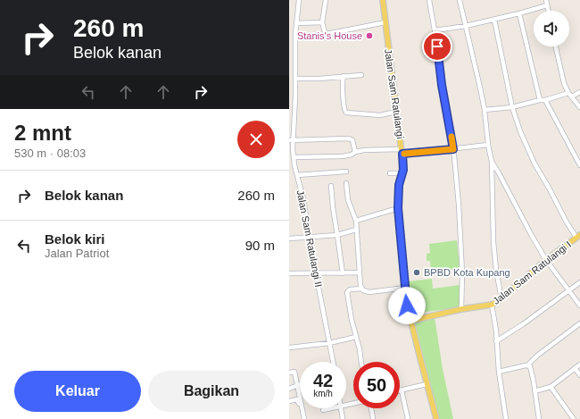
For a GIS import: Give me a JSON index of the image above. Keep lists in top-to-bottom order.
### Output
{
  "streets": {
    "main road": ["Jalan Sam Ratulangi", "Jalan Sam Ratulangi I"],
    "street": ["Jalan Sam Ratulangi II"]
  },
  "crossings": [
    ["Jalan Sam Ratulangi", "Jalan Sam Ratulangi I"]
  ],
  "places": ["Stanis's House", "BPBD Kota Kupang"],
  "page": {
    "turn": ["260 m", "Belok kanan"],
    "heading": ["2 mnt", "530 m · 08:03"],
    "list": [
      {
        "name": "Belok kanan",
        "value": "260 m"
      },
      {
        "name": "Belok kiri",
        "note": "Jalan Patriot",
        "value": "90 m"
      }
    ],
    "speed": "42 km/h",
    "limit": "50",
    "buttons": ["Keluar", "Bagikan"]
  }
}
